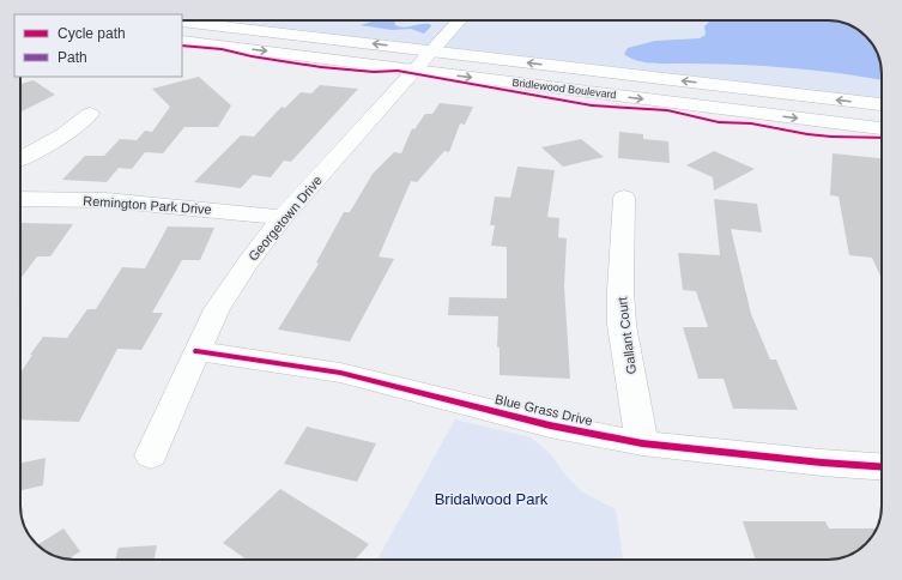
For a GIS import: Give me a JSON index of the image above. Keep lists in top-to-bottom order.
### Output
{
  "streets": {
    "street": [
      "Bridlewood Boulevard",
      "Remington Park Drive",
      "Georgetown Drive",
      "Gallant Court",
      "Blue Grass Drive"
    ]
  },
  "crossings": [
    ["Bridlewood Boulevard", "Georgetown Drive"],
    ["Remington Park Drive", "Georgetown Drive"],
    ["Georgetown Drive", "Blue Grass Drive"],
    ["Gallant Court", "Blue Grass Drive"]
  ],
  "parks": ["Bridalwood Park"],
  "legend": ["Cycle path", "Path"]
}
